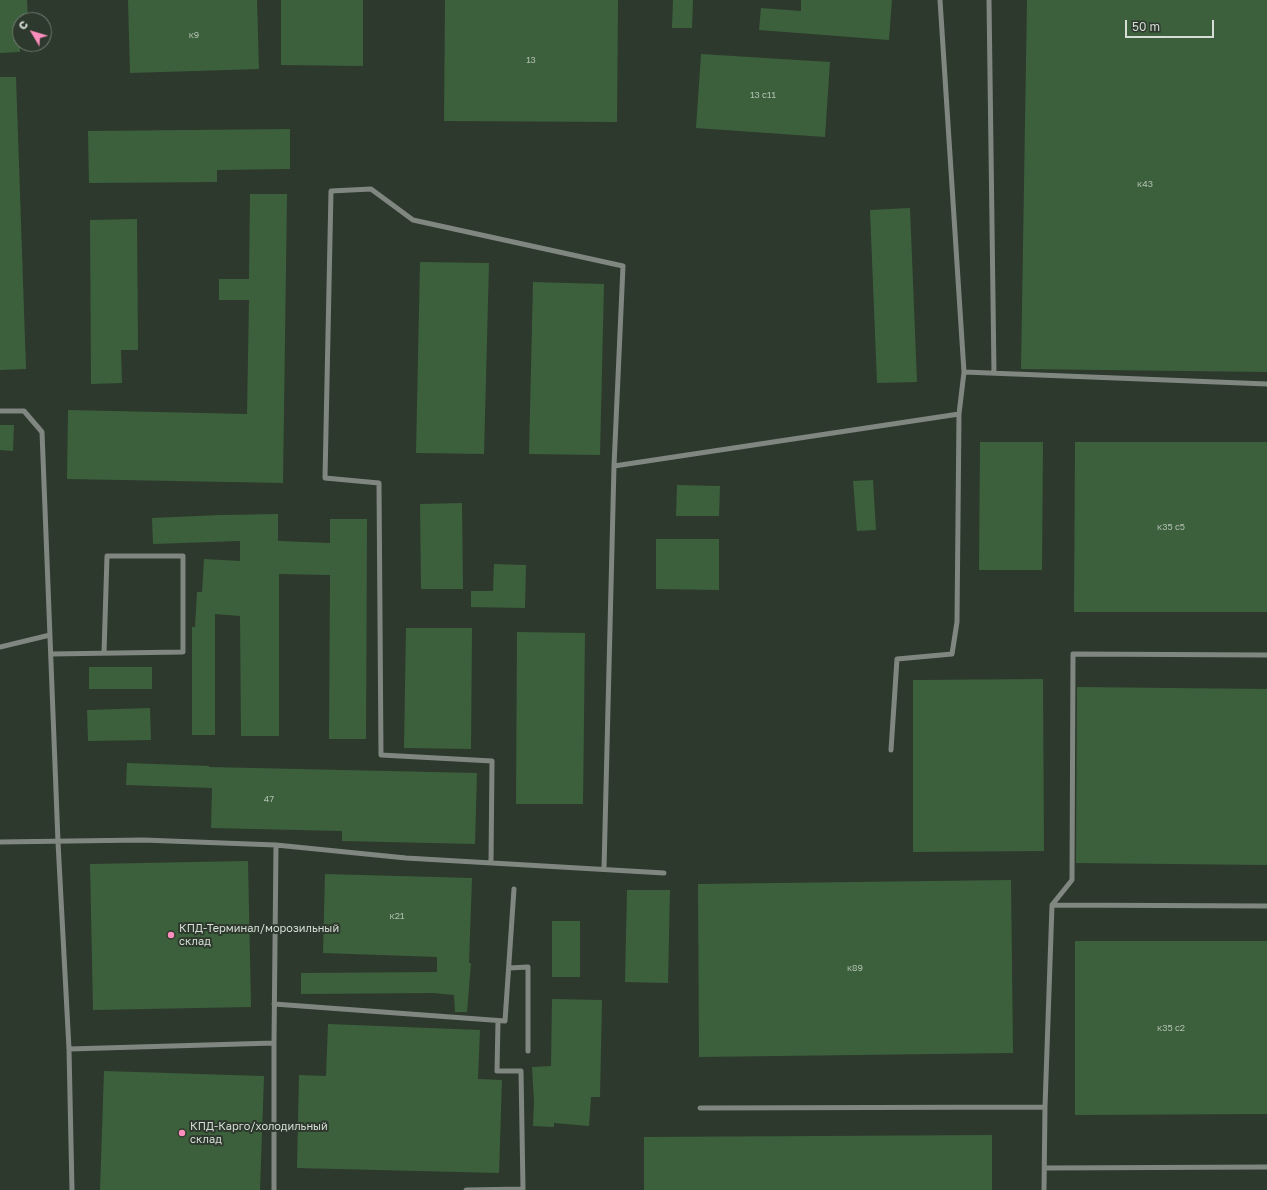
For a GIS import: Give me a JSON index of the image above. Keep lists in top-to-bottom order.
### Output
{
  "places": ["КПД-Терминал/морозильный склад", "КПД-Карго/холодильный склад"],
  "house_numbers": [
    "к9",
    "13",
    "13 с11",
    "к43",
    "к35 с5",
    "47",
    "к21",
    "к89",
    "к35 с2"
  ],
  "scale_bar": "50 m",
  "north": "top left"
}
